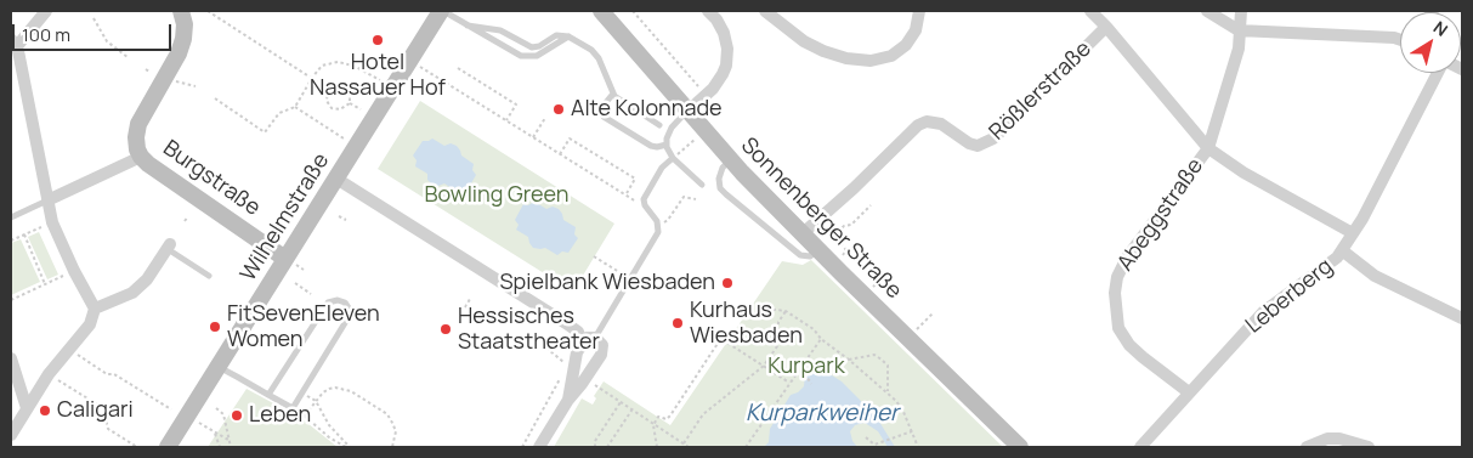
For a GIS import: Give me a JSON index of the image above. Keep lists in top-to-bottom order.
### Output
{
  "streets": {
    "main road": ["Burgstraße", "Wilhelmstraße", "Sonnenberger Straße"],
    "street": ["Rößlerstraße", "Abeggstraße", "Leberberg"]
  },
  "crossings": [
    ["Rößlerstraße", "Sonnenberger Straße"],
    ["Burgstraße", "Wilhelmstraße"],
    ["Abeggstraße", "Leberberg"]
  ],
  "water": ["Kurparkweiher"],
  "parks": ["Bowling Green", "Kurpark"],
  "places": [
    "Hotel Nassauer Hof",
    "Alte Kolonnade",
    "Spielbank Wiesbaden",
    "Kurhaus Wiesbaden",
    "FitSevenEleven Women",
    "Hessisches Staatstheater",
    "Caligari",
    "Leben"
  ],
  "scale_bar": "100 m",
  "north": "top right"
}
